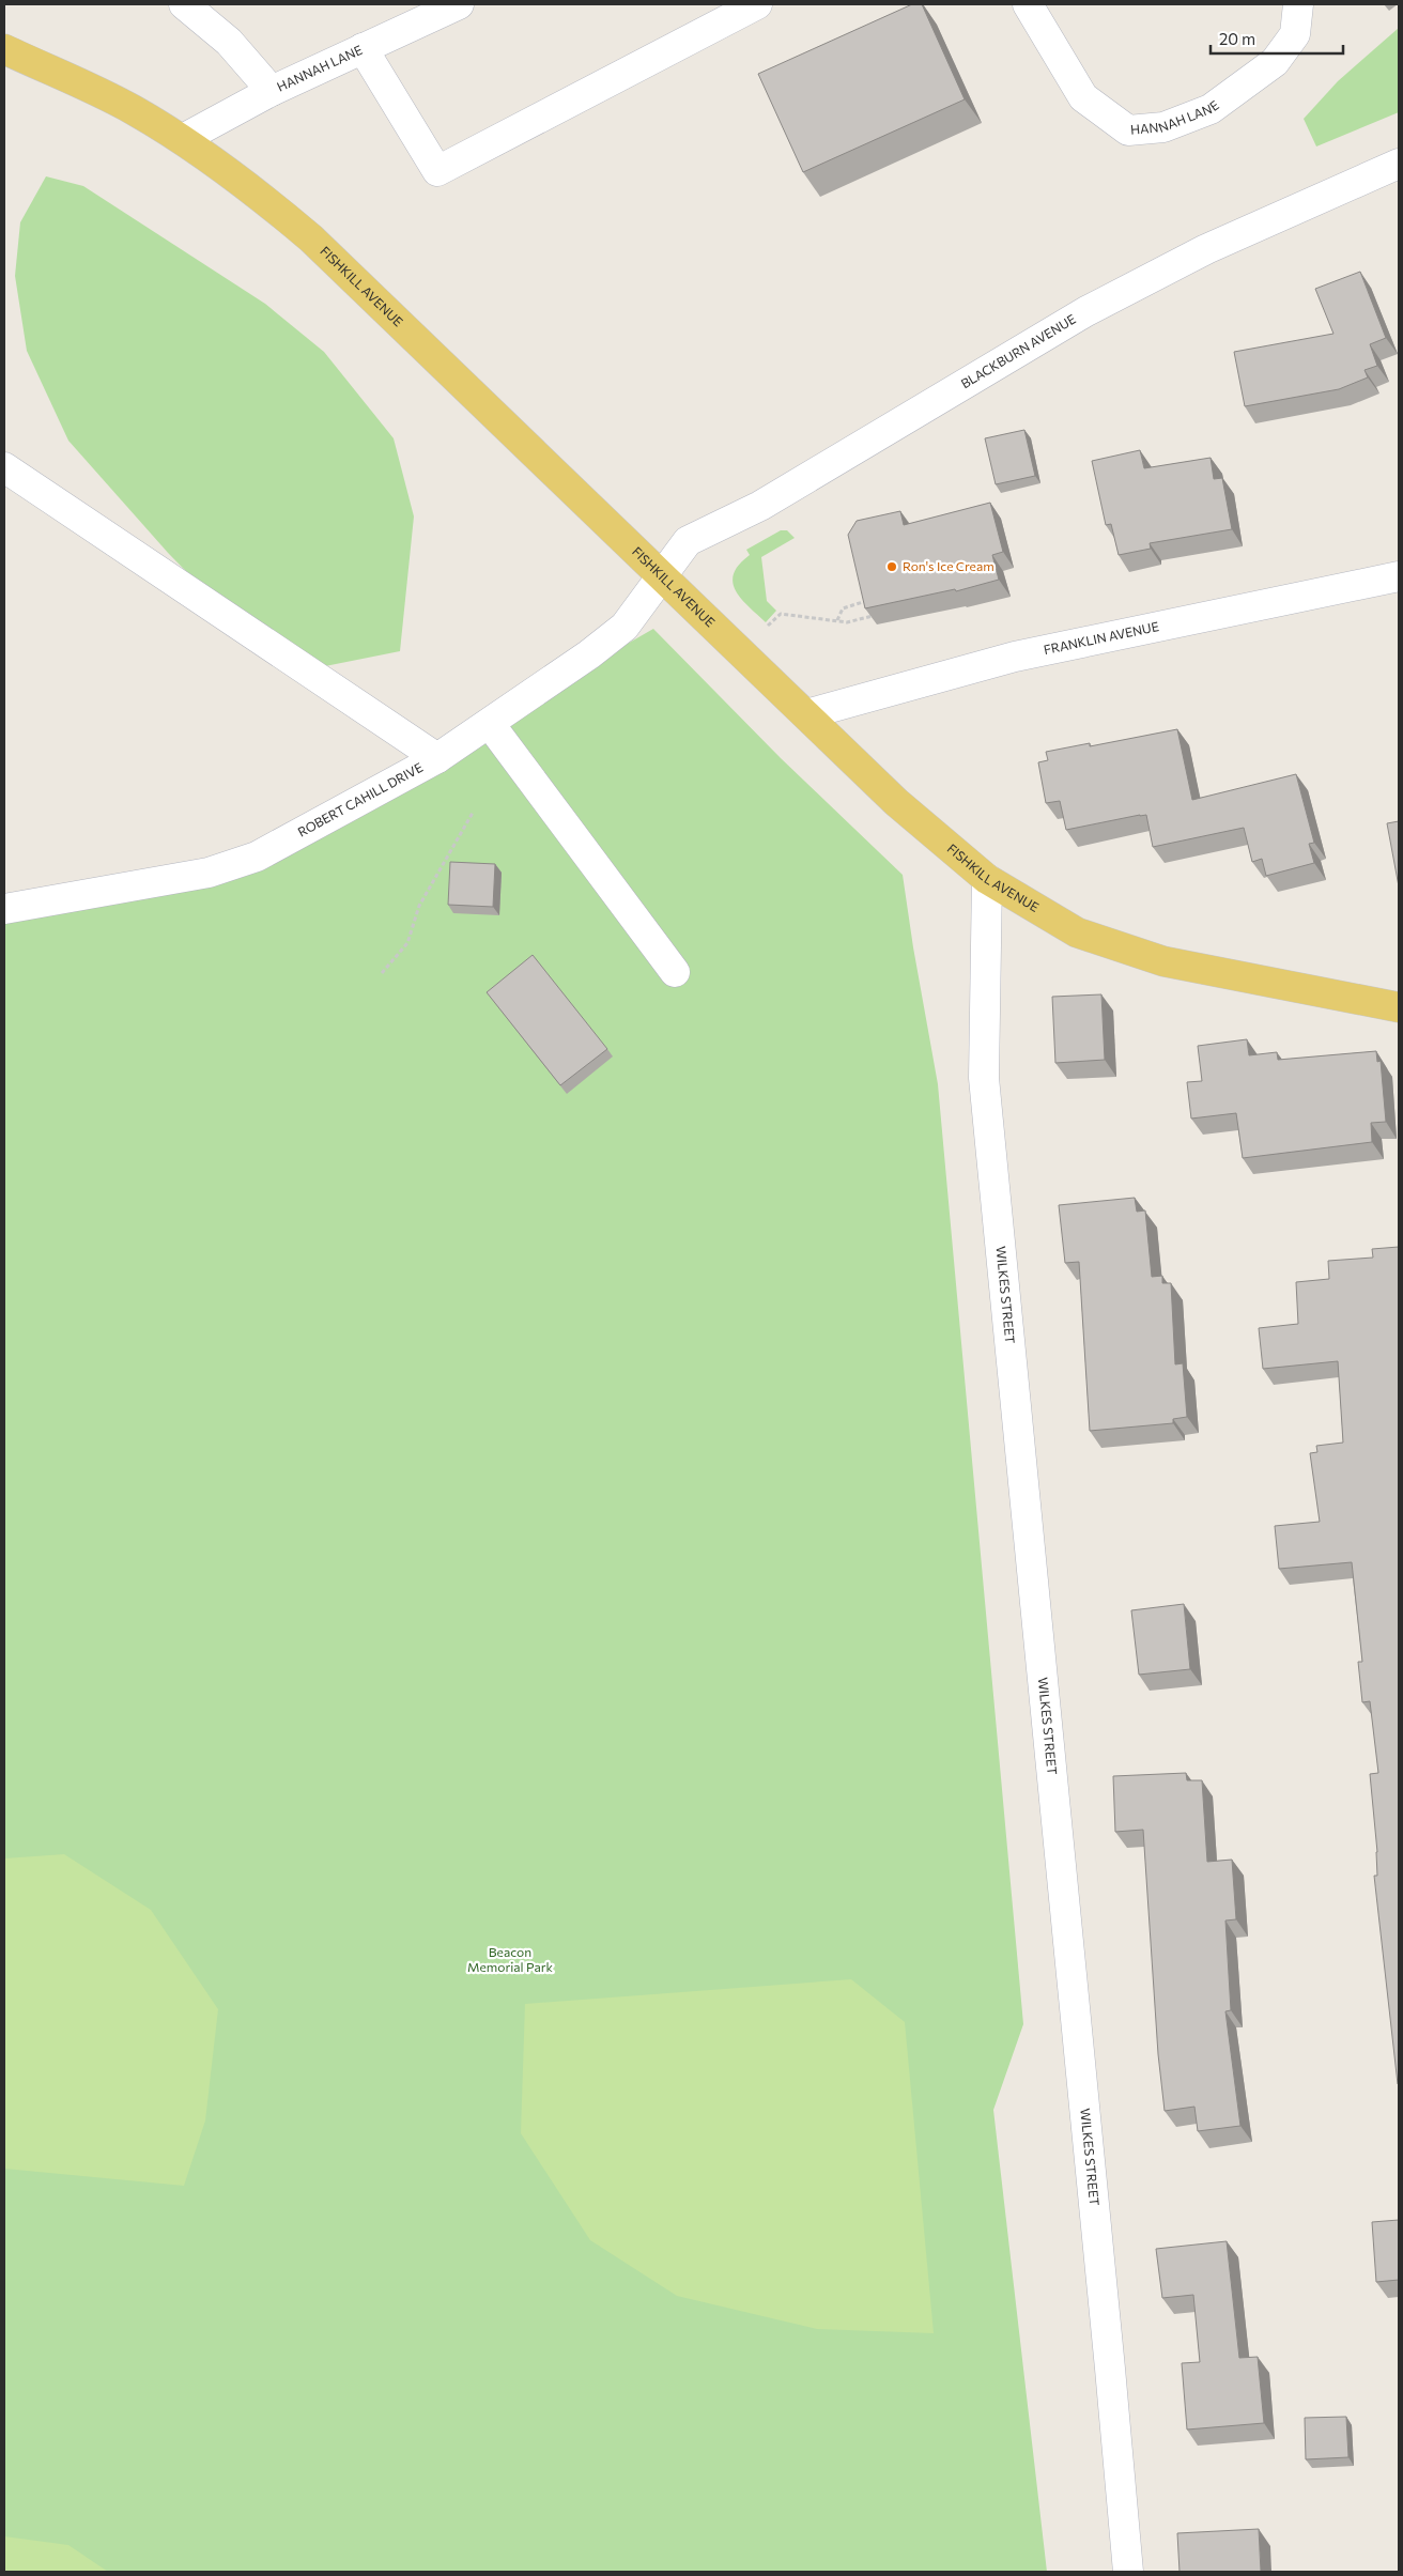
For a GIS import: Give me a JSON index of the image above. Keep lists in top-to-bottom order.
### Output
{
  "streets": {
    "main road": ["FISHKILL AVENUE"],
    "street": [
      "HANNAH LANE",
      "BLACKBURN AVENUE",
      "FRANKLIN AVENUE",
      "ROBERT CAHILL DRIVE",
      "WILKES STREET"
    ]
  },
  "crossings": [
    ["HANNAH LANE", "FISHKILL AVENUE"],
    ["FISHKILL AVENUE", "BLACKBURN AVENUE"],
    ["FISHKILL AVENUE", "FRANKLIN AVENUE"],
    ["FISHKILL AVENUE", "ROBERT CAHILL DRIVE"],
    ["FISHKILL AVENUE", "WILKES STREET"],
    ["BLACKBURN AVENUE", "ROBERT CAHILL DRIVE"]
  ],
  "parks": ["Beacon Memorial Park"],
  "places": ["Ron's Ice Cream"],
  "scale_bar": "20 m"
}
